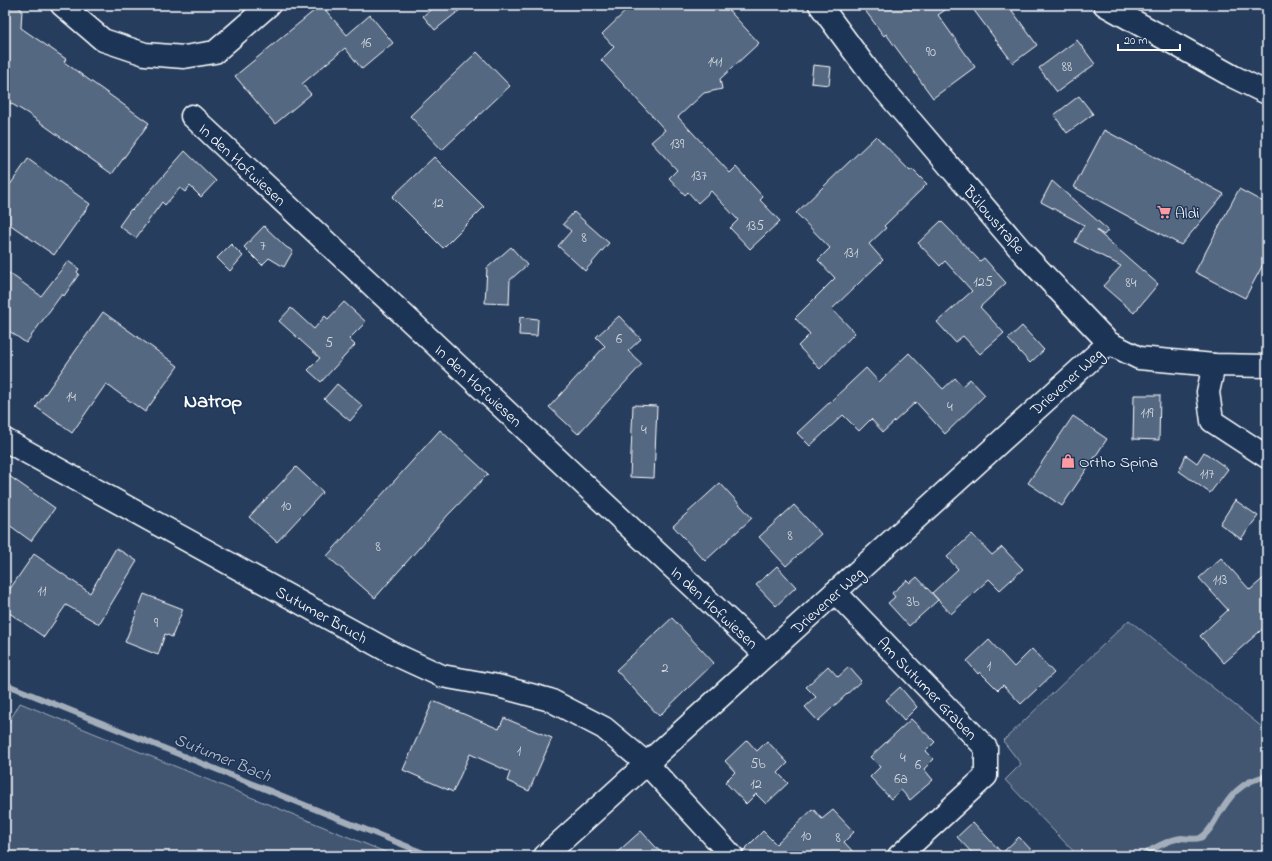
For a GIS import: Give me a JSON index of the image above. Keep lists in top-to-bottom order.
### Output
{
  "streets": {
    "street": [
      "In den Hofwiesen",
      "Bülowstraße",
      "Drievener Weg",
      "Sutumer Bruch",
      "Am Sutumer Graben"
    ]
  },
  "crossings": [
    ["In den Hofwiesen", "Drievener Weg"],
    ["Bülowstraße", "Drievener Weg"],
    ["Drievener Weg", "Sutumer Bruch"],
    ["Drievener Weg", "Am Sutumer Graben"]
  ],
  "districts": ["Natrop"],
  "water": ["Sutumer Bach"],
  "places": {
    "supermarket": ["Aldi"],
    "shop": ["Ortho Spina"]
  },
  "house_numbers": [
    "16",
    "90",
    "141",
    "88",
    "139",
    "137",
    "12",
    "135",
    "8",
    "7",
    "131",
    "125",
    "84",
    "6",
    "5",
    "14",
    "4",
    "119",
    "4",
    "117",
    "10",
    "8",
    "8",
    "113",
    "11",
    "3b",
    "9",
    "1",
    "2",
    "1",
    "4",
    "5b",
    "6",
    "6a",
    "12",
    "10",
    "8"
  ],
  "scale_bar": "20 m"
}
